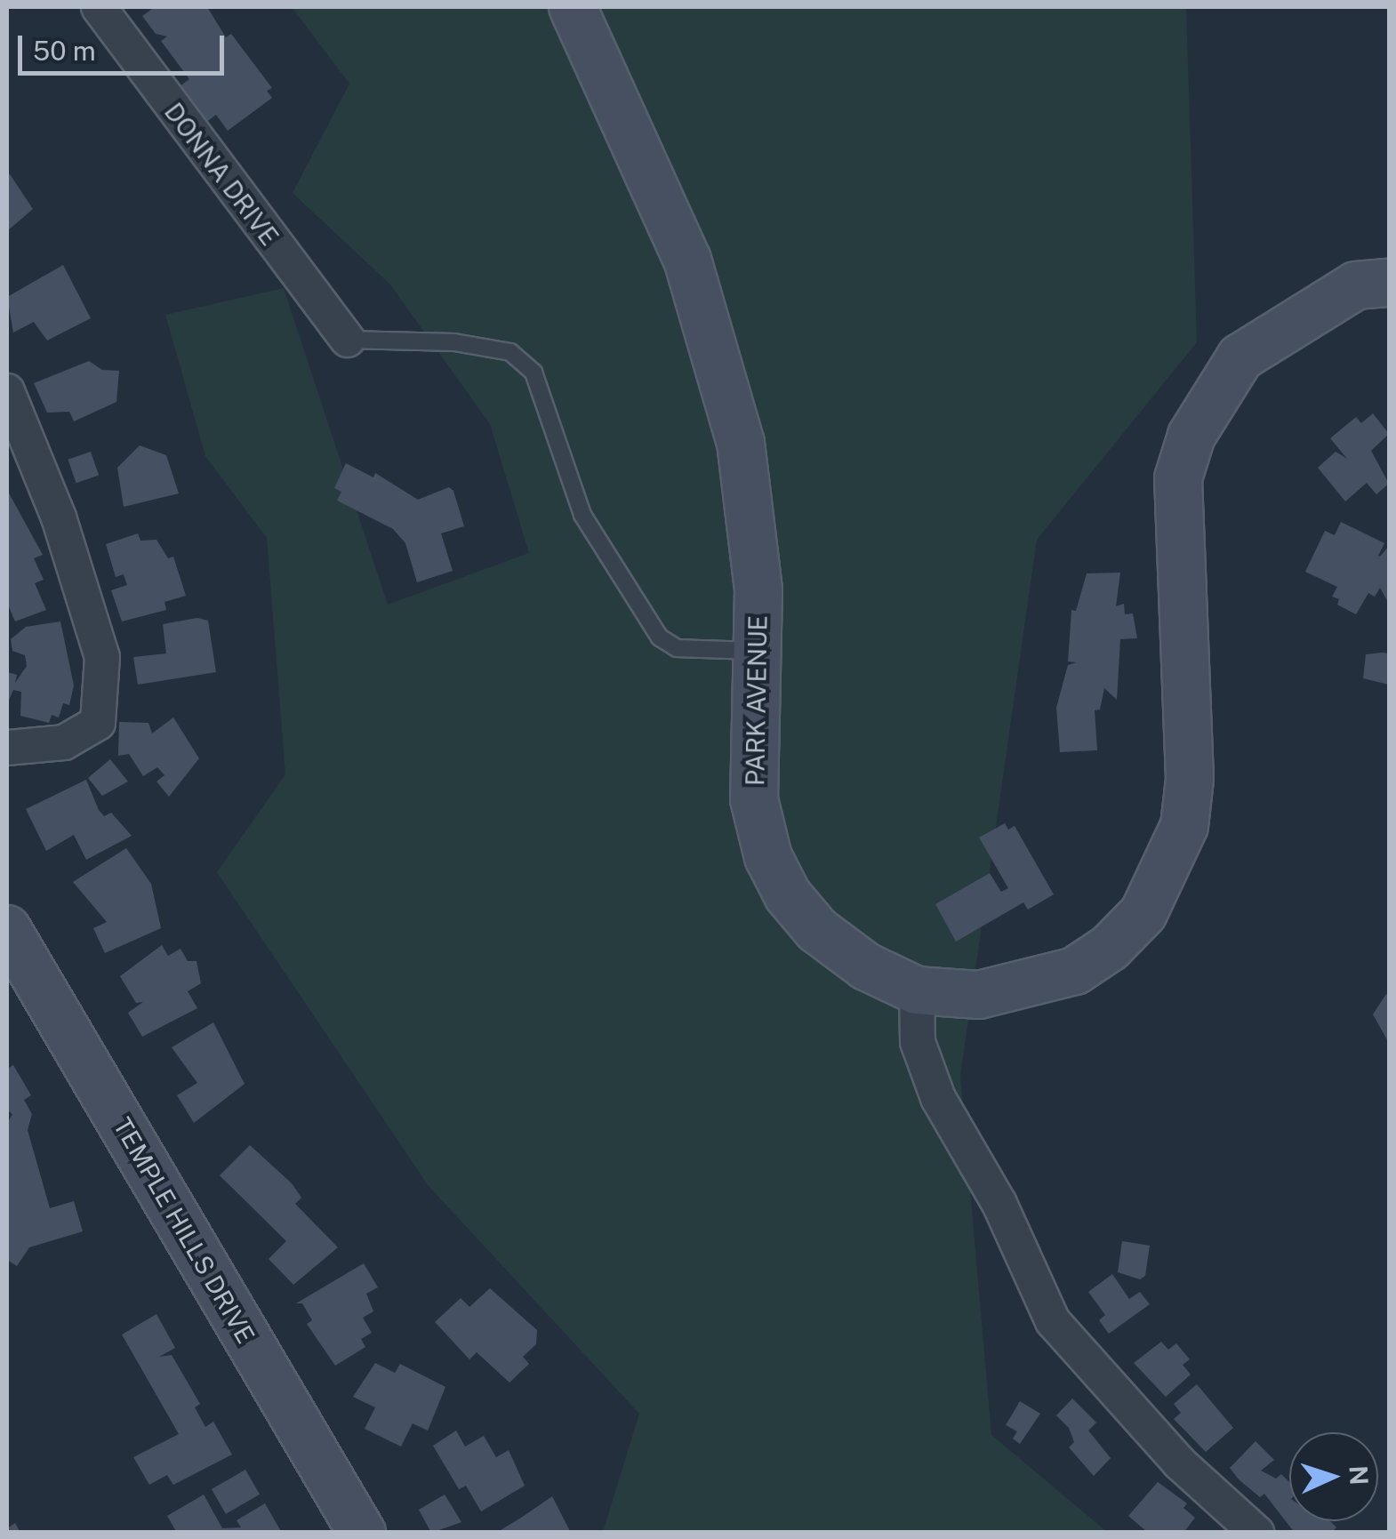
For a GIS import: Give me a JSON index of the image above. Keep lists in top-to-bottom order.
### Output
{
  "streets": {
    "main road": ["PARK AVENUE", "TEMPLE HILLS DRIVE"],
    "street": ["DONNA DRIVE"]
  },
  "scale_bar": "50 m",
  "north": "right"
}
